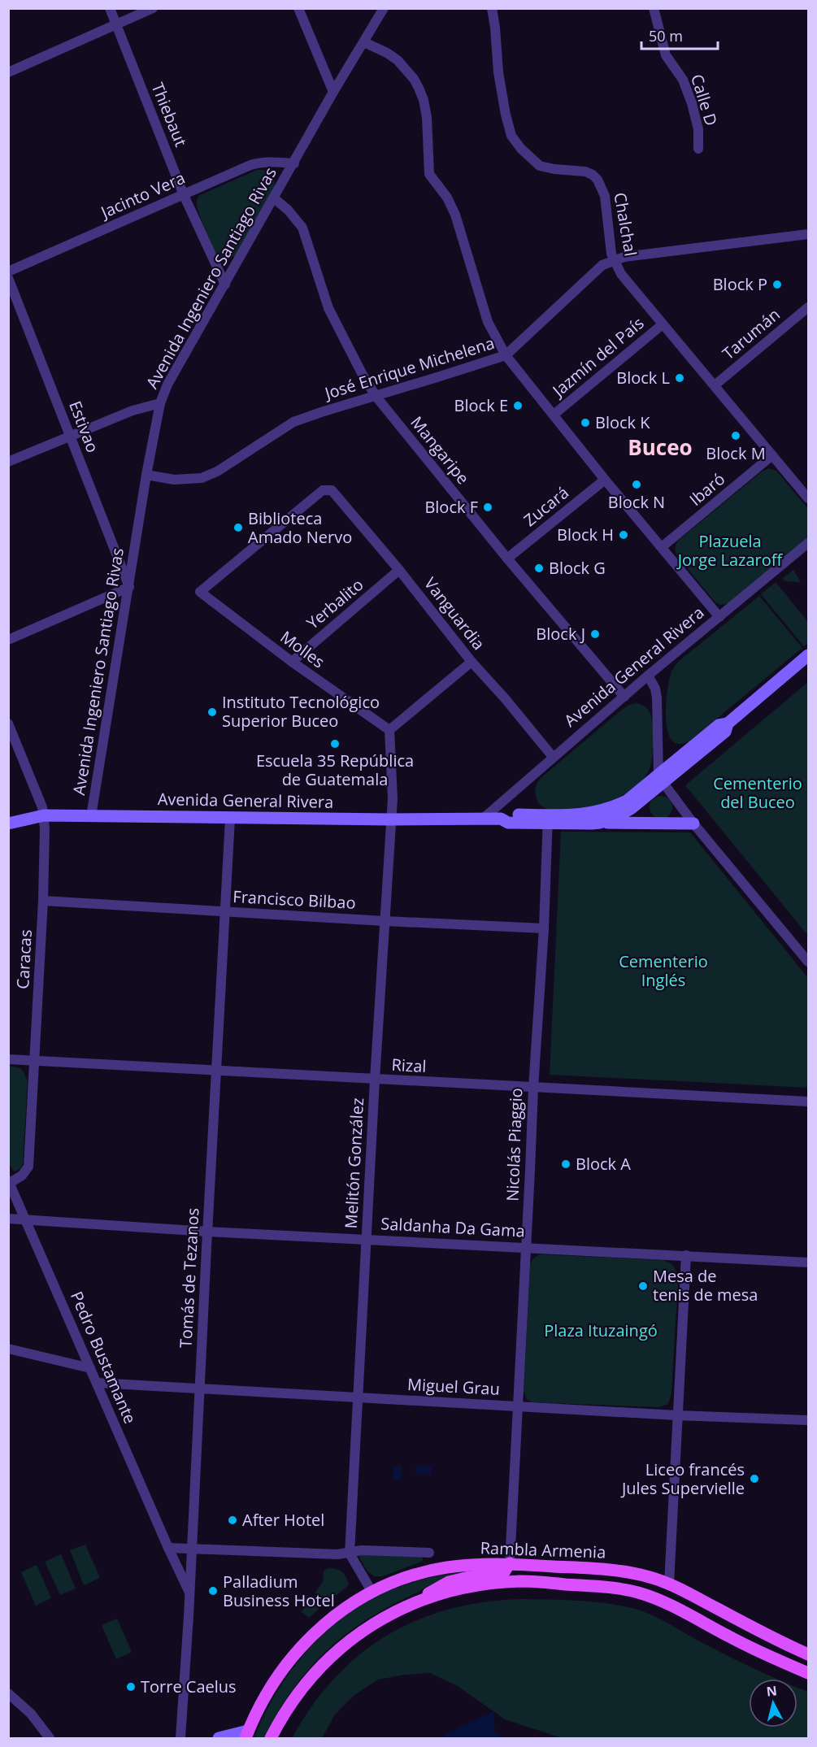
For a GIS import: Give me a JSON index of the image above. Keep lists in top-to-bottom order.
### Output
{
  "streets": {
    "main road": ["Avenida General Rivera", "Rambla Armenia"],
    "street": [
      "Calle D",
      "Thiebaut",
      "Jacinto Vera",
      "Chalchal",
      "Avenida Ingeniero Santiago Rivas",
      "Tarumán",
      "Jazmín del País",
      "José Enrique Michelena",
      "Estivao",
      "Mangaripe",
      "Ibaró",
      "Zucará",
      "Yerbalito",
      "Vanguardia",
      "Molles",
      "Francisco Bilbao",
      "Caracas",
      "Rizal",
      "Nicolás Piaggio",
      "Melitón González",
      "Saldanha Da Gama",
      "Tomás de Tezanos",
      "Pedro Bustamante",
      "Miguel Grau"
    ]
  },
  "crossings": [
    ["Thiebaut", "Jacinto Vera"],
    ["Thiebaut", "Avenida Ingeniero Santiago Rivas"],
    ["Jacinto Vera", "Avenida Ingeniero Santiago Rivas"],
    ["Chalchal", "Tarumán"],
    ["Chalchal", "Jazmín del País"],
    ["Chalchal", "José Enrique Michelena"],
    ["Chalchal", "Ibaró"],
    ["Avenida Ingeniero Santiago Rivas", "José Enrique Michelena"],
    ["Avenida Ingeniero Santiago Rivas", "Estivao"],
    ["Avenida Ingeniero Santiago Rivas", "Mangaripe"],
    ["Avenida Ingeniero Santiago Rivas", "Avenida General Rivera"],
    ["José Enrique Michelena", "Mangaripe"],
    ["Mangaripe", "Zucará"],
    ["Mangaripe", "Avenida General Rivera"],
    ["Yerbalito", "Vanguardia"],
    ["Yerbalito", "Molles"],
    ["Vanguardia", "Molles"],
    ["Vanguardia", "Avenida General Rivera"],
    ["Molles", "Melitón González"],
    ["Avenida General Rivera", "Caracas"],
    ["Avenida General Rivera", "Nicolás Piaggio"],
    ["Avenida General Rivera", "Melitón González"],
    ["Avenida General Rivera", "Tomás de Tezanos"],
    ["Francisco Bilbao", "Caracas"],
    ["Francisco Bilbao", "Nicolás Piaggio"],
    ["Francisco Bilbao", "Melitón González"],
    ["Francisco Bilbao", "Tomás de Tezanos"],
    ["Caracas", "Rizal"],
    ["Caracas", "Pedro Bustamante"],
    ["Rizal", "Nicolás Piaggio"],
    ["Rizal", "Melitón González"],
    ["Rizal", "Tomás de Tezanos"],
    ["Nicolás Piaggio", "Saldanha Da Gama"],
    ["Nicolás Piaggio", "Miguel Grau"],
    ["Nicolás Piaggio", "Rambla Armenia"],
    ["Melitón González", "Saldanha Da Gama"],
    ["Melitón González", "Miguel Grau"],
    ["Saldanha Da Gama", "Tomás de Tezanos"],
    ["Saldanha Da Gama", "Pedro Bustamante"],
    ["Tomás de Tezanos", "Pedro Bustamante"],
    ["Tomás de Tezanos", "Miguel Grau"],
    ["Pedro Bustamante", "Miguel Grau"]
  ],
  "districts": ["Buceo"],
  "parks": [
    "Plazuela Jorge Lazaroff",
    "Cementerio del Buceo",
    "Cementerio Inglés",
    "Plaza Ituzaingó"
  ],
  "places": [
    "Block P",
    "Block L",
    "Block E",
    "Block K",
    "Block M",
    "Block N",
    "Block F",
    "Biblioteca Amado Nervo",
    "Block H",
    "Block G",
    "Block J",
    "Instituto Tecnológico Superior Buceo",
    "Escuela 35 República de Guatemala",
    "Block A",
    "Mesa de tenis de mesa",
    "Liceo francés Jules Supervielle",
    "After Hotel",
    "Palladium Business Hotel",
    "Torre Caelus"
  ],
  "scale_bar": "50 m",
  "north": "top"
}
